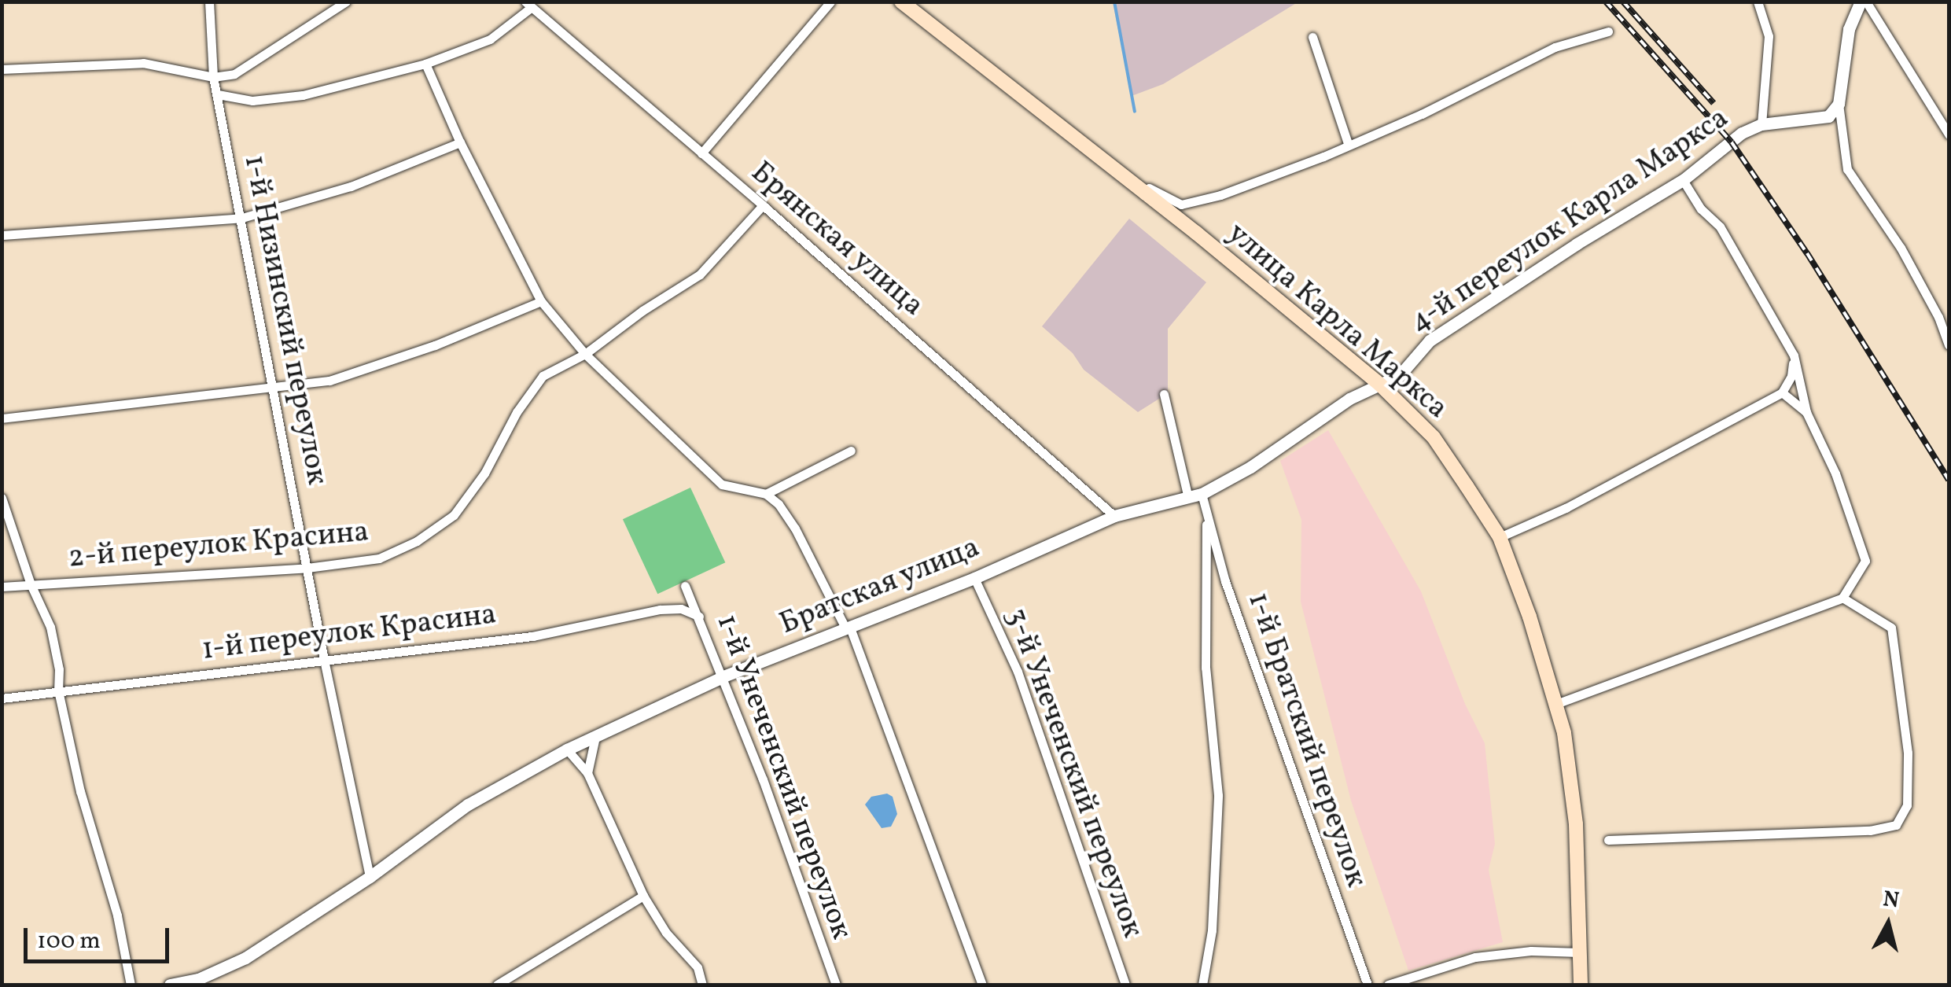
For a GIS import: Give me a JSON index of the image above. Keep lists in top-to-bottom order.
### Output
{
  "streets": {
    "main road": ["улица Карла Маркса"],
    "street": [
      "4-й переулок Карла Маркса",
      "Брянская улица",
      "1-й Низинский переулок",
      "2-й переулок Красина",
      "Братская улица",
      "1-й переулок Красина",
      "1-й Братский переулок",
      "3-й Унеченский переулок",
      "1-й Унеченский переулок"
    ]
  },
  "crossings": [
    ["4-й переулок Карла Маркса", "улица Карла Маркса"],
    ["4-й переулок Карла Маркса", "Братская улица"],
    ["Брянская улица", "2-й переулок Красина"],
    ["Брянская улица", "Братская улица"],
    ["1-й Низинский переулок", "2-й переулок Красина"],
    ["1-й Низинский переулок", "Братская улица"],
    ["1-й Низинский переулок", "1-й переулок Красина"],
    ["улица Карла Маркса", "Братская улица"],
    ["Братская улица", "1-й Братский переулок"],
    ["Братская улица", "3-й Унеченский переулок"],
    ["Братская улица", "1-й Унеченский переулок"],
    ["1-й переулок Красина", "1-й Унеченский переулок"]
  ],
  "scale_bar": "100 m",
  "north": "top"
}
